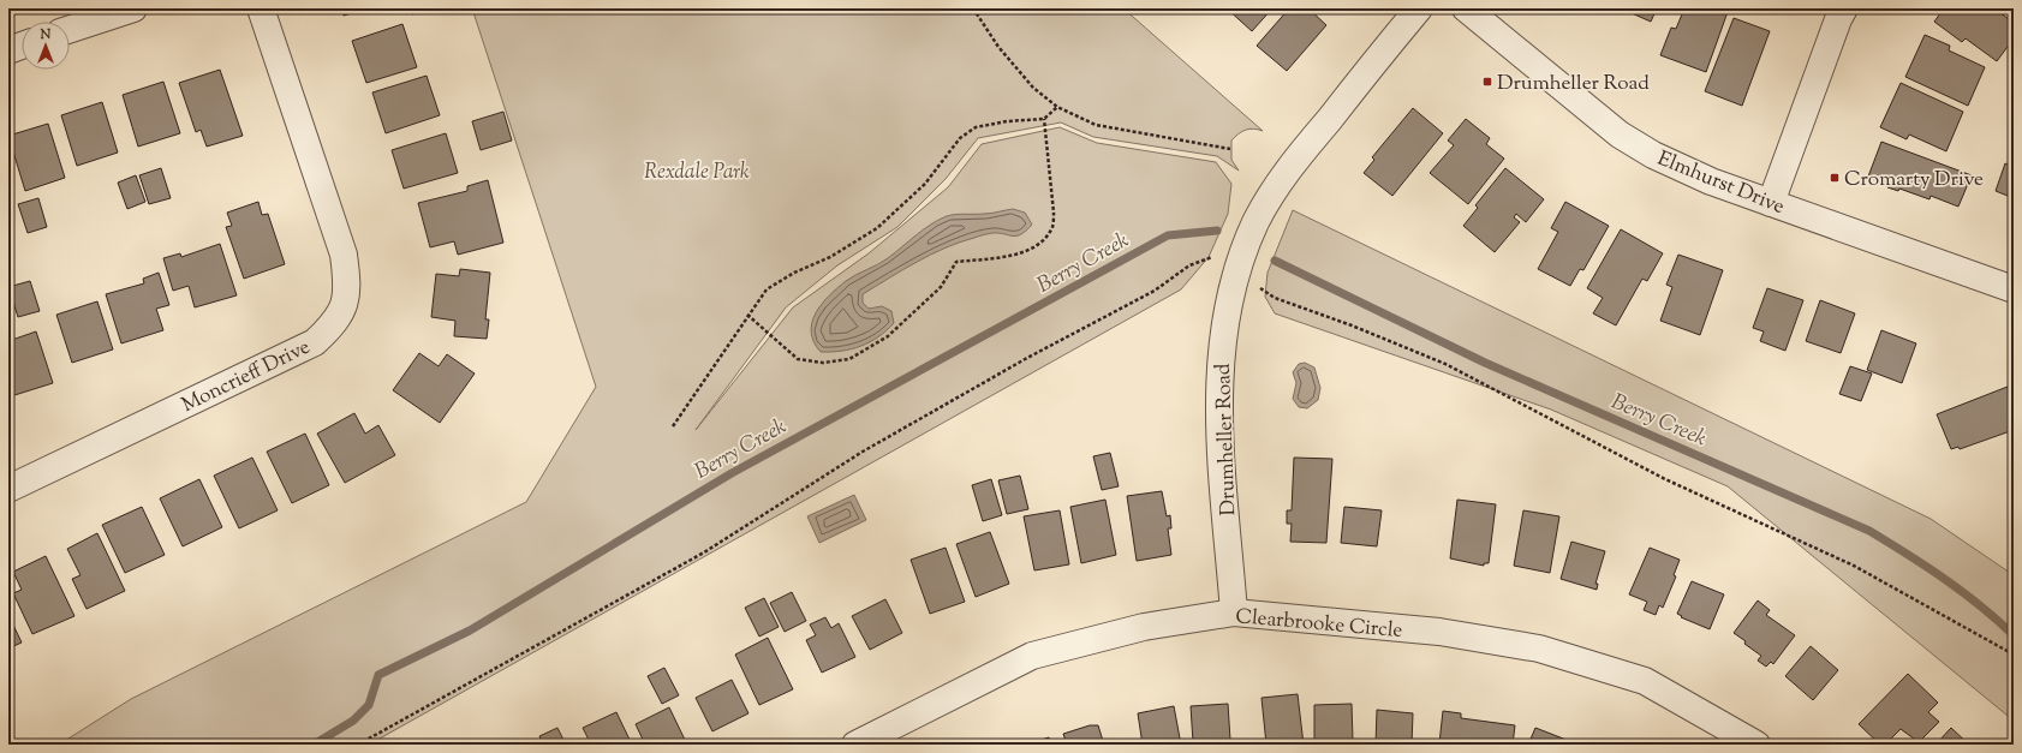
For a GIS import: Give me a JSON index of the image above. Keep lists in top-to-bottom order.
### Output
{
  "streets": {
    "street": [
      "Elmhurst Drive",
      "Moncrieff Drive",
      "Drumheller Road",
      "Clearbrooke Circle"
    ]
  },
  "crossings": [
    ["Drumheller Road", "Clearbrooke Circle"]
  ],
  "water": ["Berry Creek"],
  "parks": ["Rexdale Park"],
  "places": {
    "transit": ["Drumheller Road", "Cromarty Drive"]
  },
  "north": "top"
}
